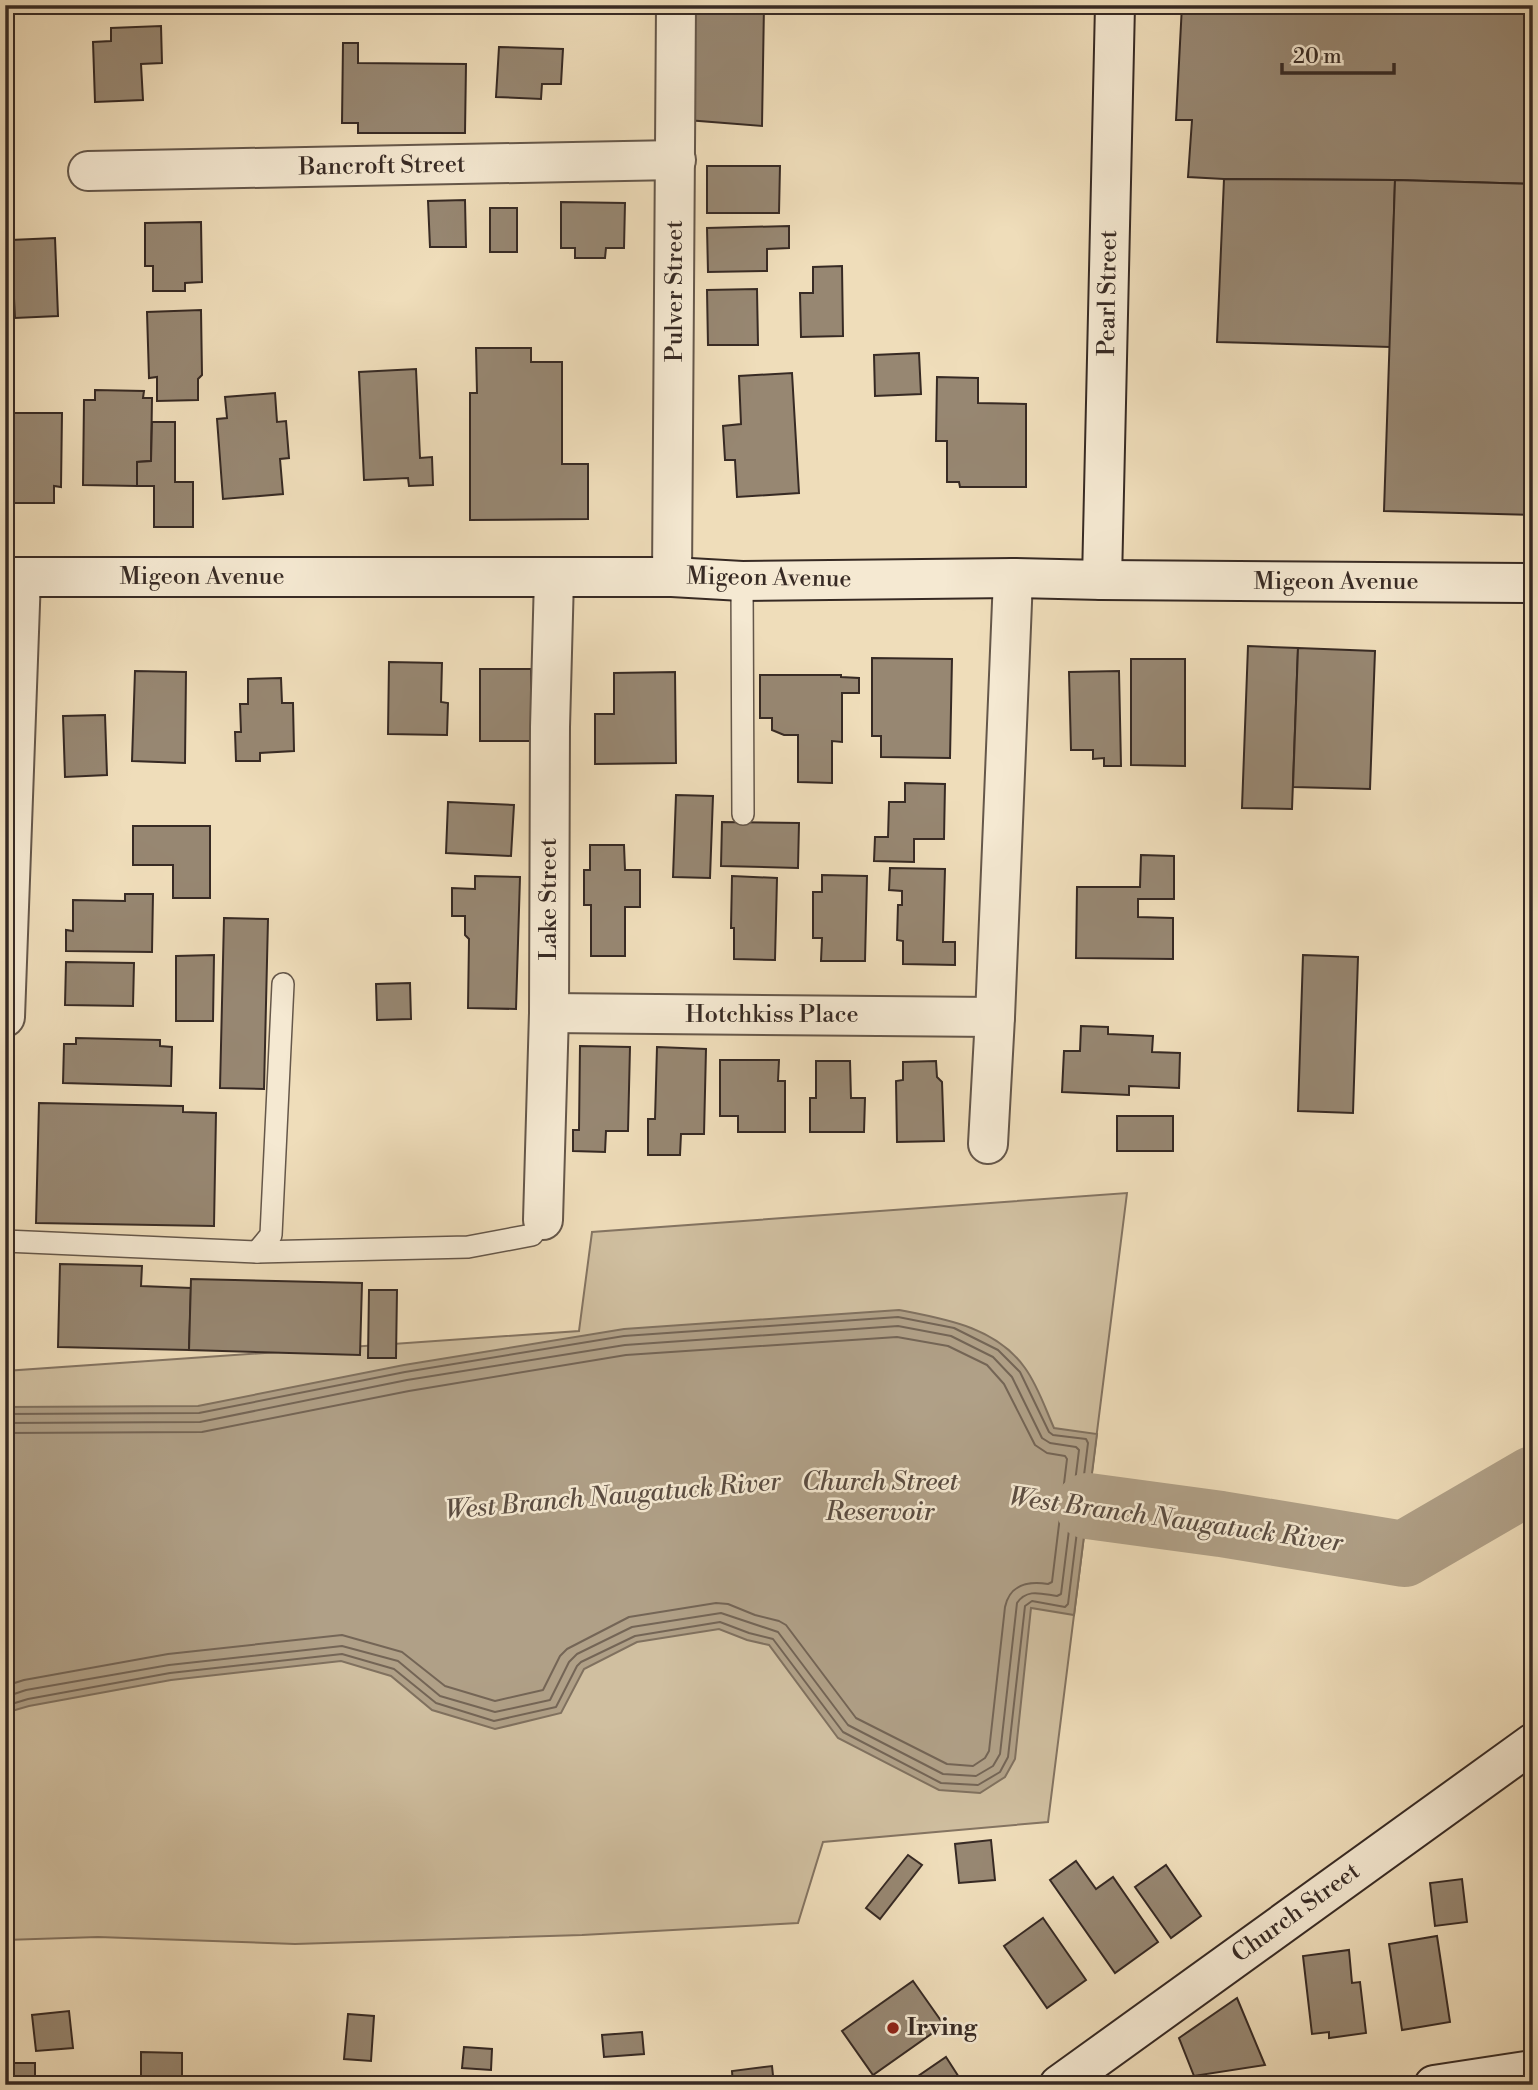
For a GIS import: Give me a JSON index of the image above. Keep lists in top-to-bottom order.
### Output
{
  "streets": {
    "street": [
      "Bancroft Street",
      "Pulver Street",
      "Pearl Street",
      "Migeon Avenue",
      "Lake Street",
      "Hotchkiss Place",
      "Church Street"
    ]
  },
  "crossings": [
    ["Bancroft Street", "Pulver Street"],
    ["Pulver Street", "Migeon Avenue"],
    ["Pearl Street", "Migeon Avenue"],
    ["Migeon Avenue", "Lake Street"],
    ["Lake Street", "Hotchkiss Place"]
  ],
  "water": ["Church Street Reservoir", "West Branch Naugatuck River"],
  "places": ["Irving"],
  "scale_bar": "20 m"
}
